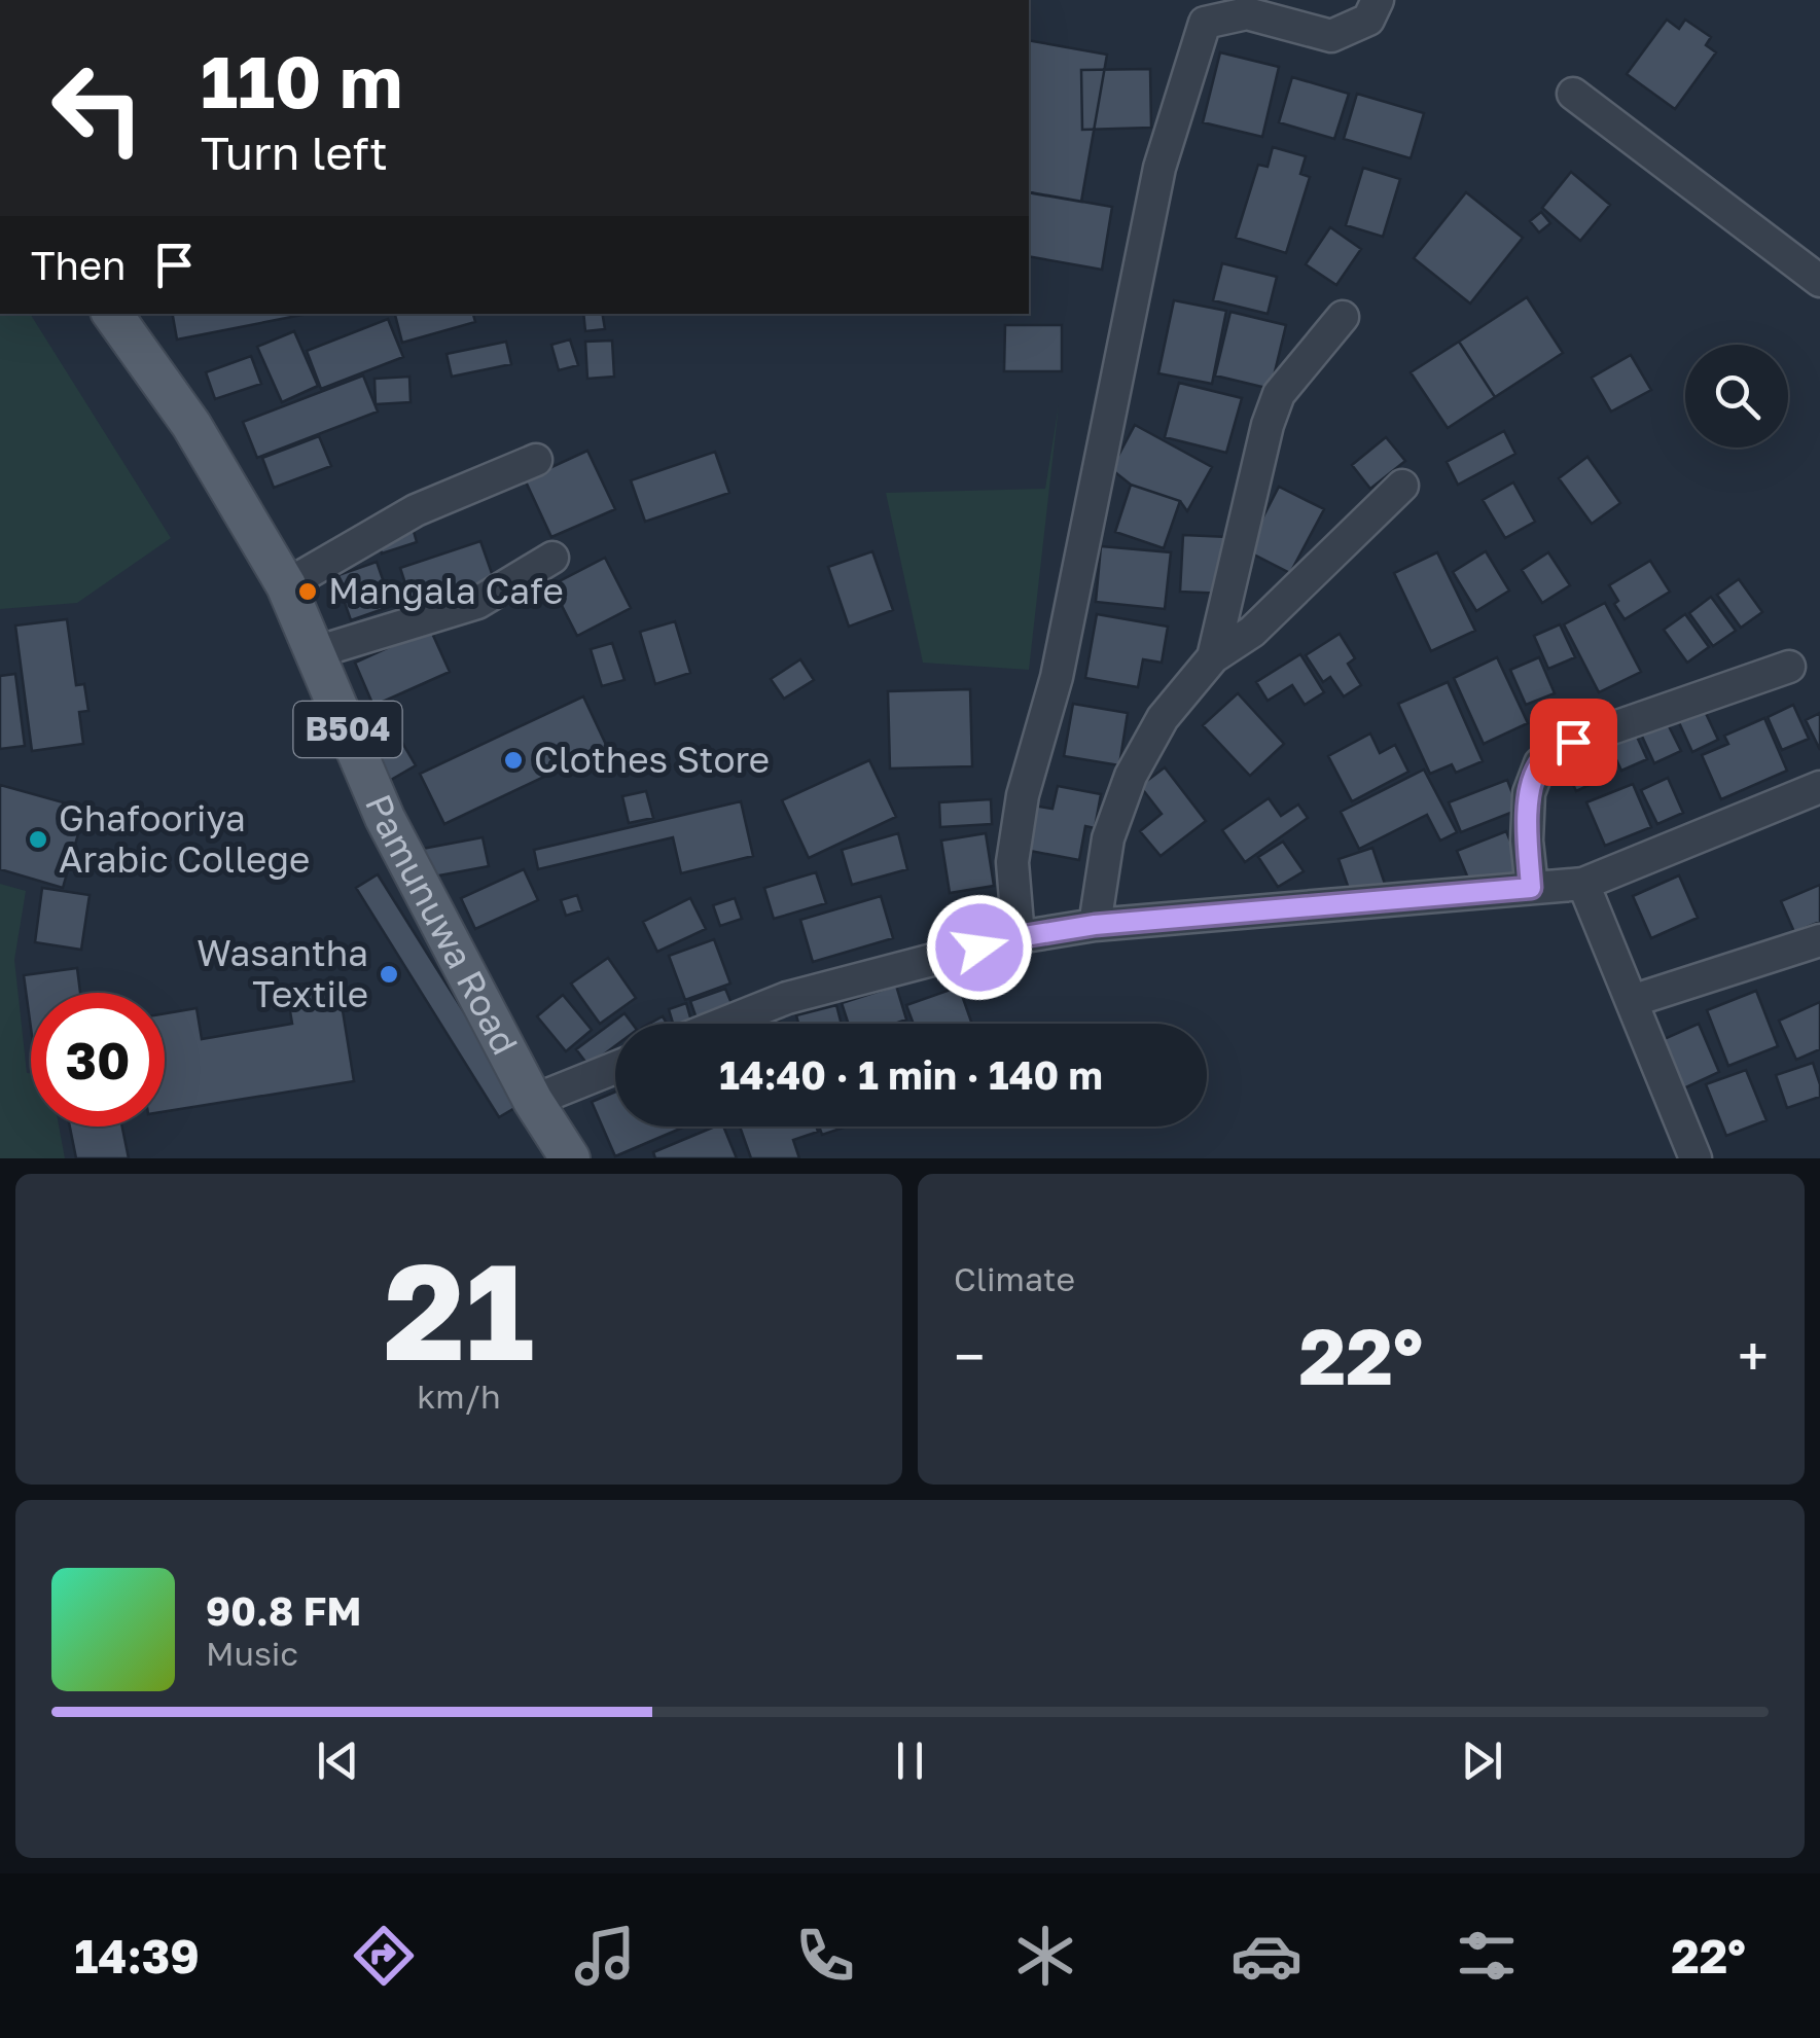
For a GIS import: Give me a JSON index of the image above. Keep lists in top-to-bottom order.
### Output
{
  "streets": {
    "main road": ["B504", "Pamunuwa Road"]
  },
  "places": [
    "Mangala Cafe",
    "Clothes Store",
    "Ghafooriya Arabic College",
    "Wasantha Textile"
  ],
  "page": {
    "turn": ["110 m", "Turn left"],
    "then": "Then",
    "limit": "30",
    "trip": "14:40 · 1 min · 140 m",
    "tile": [
      ["21", "km/h"],
      "Climate"
    ],
    "heat": ["−", "22°", "+"],
    "song": ["90.8 FM", "Music"],
    "tabs": ["14:39", "22°"]
  }
}
